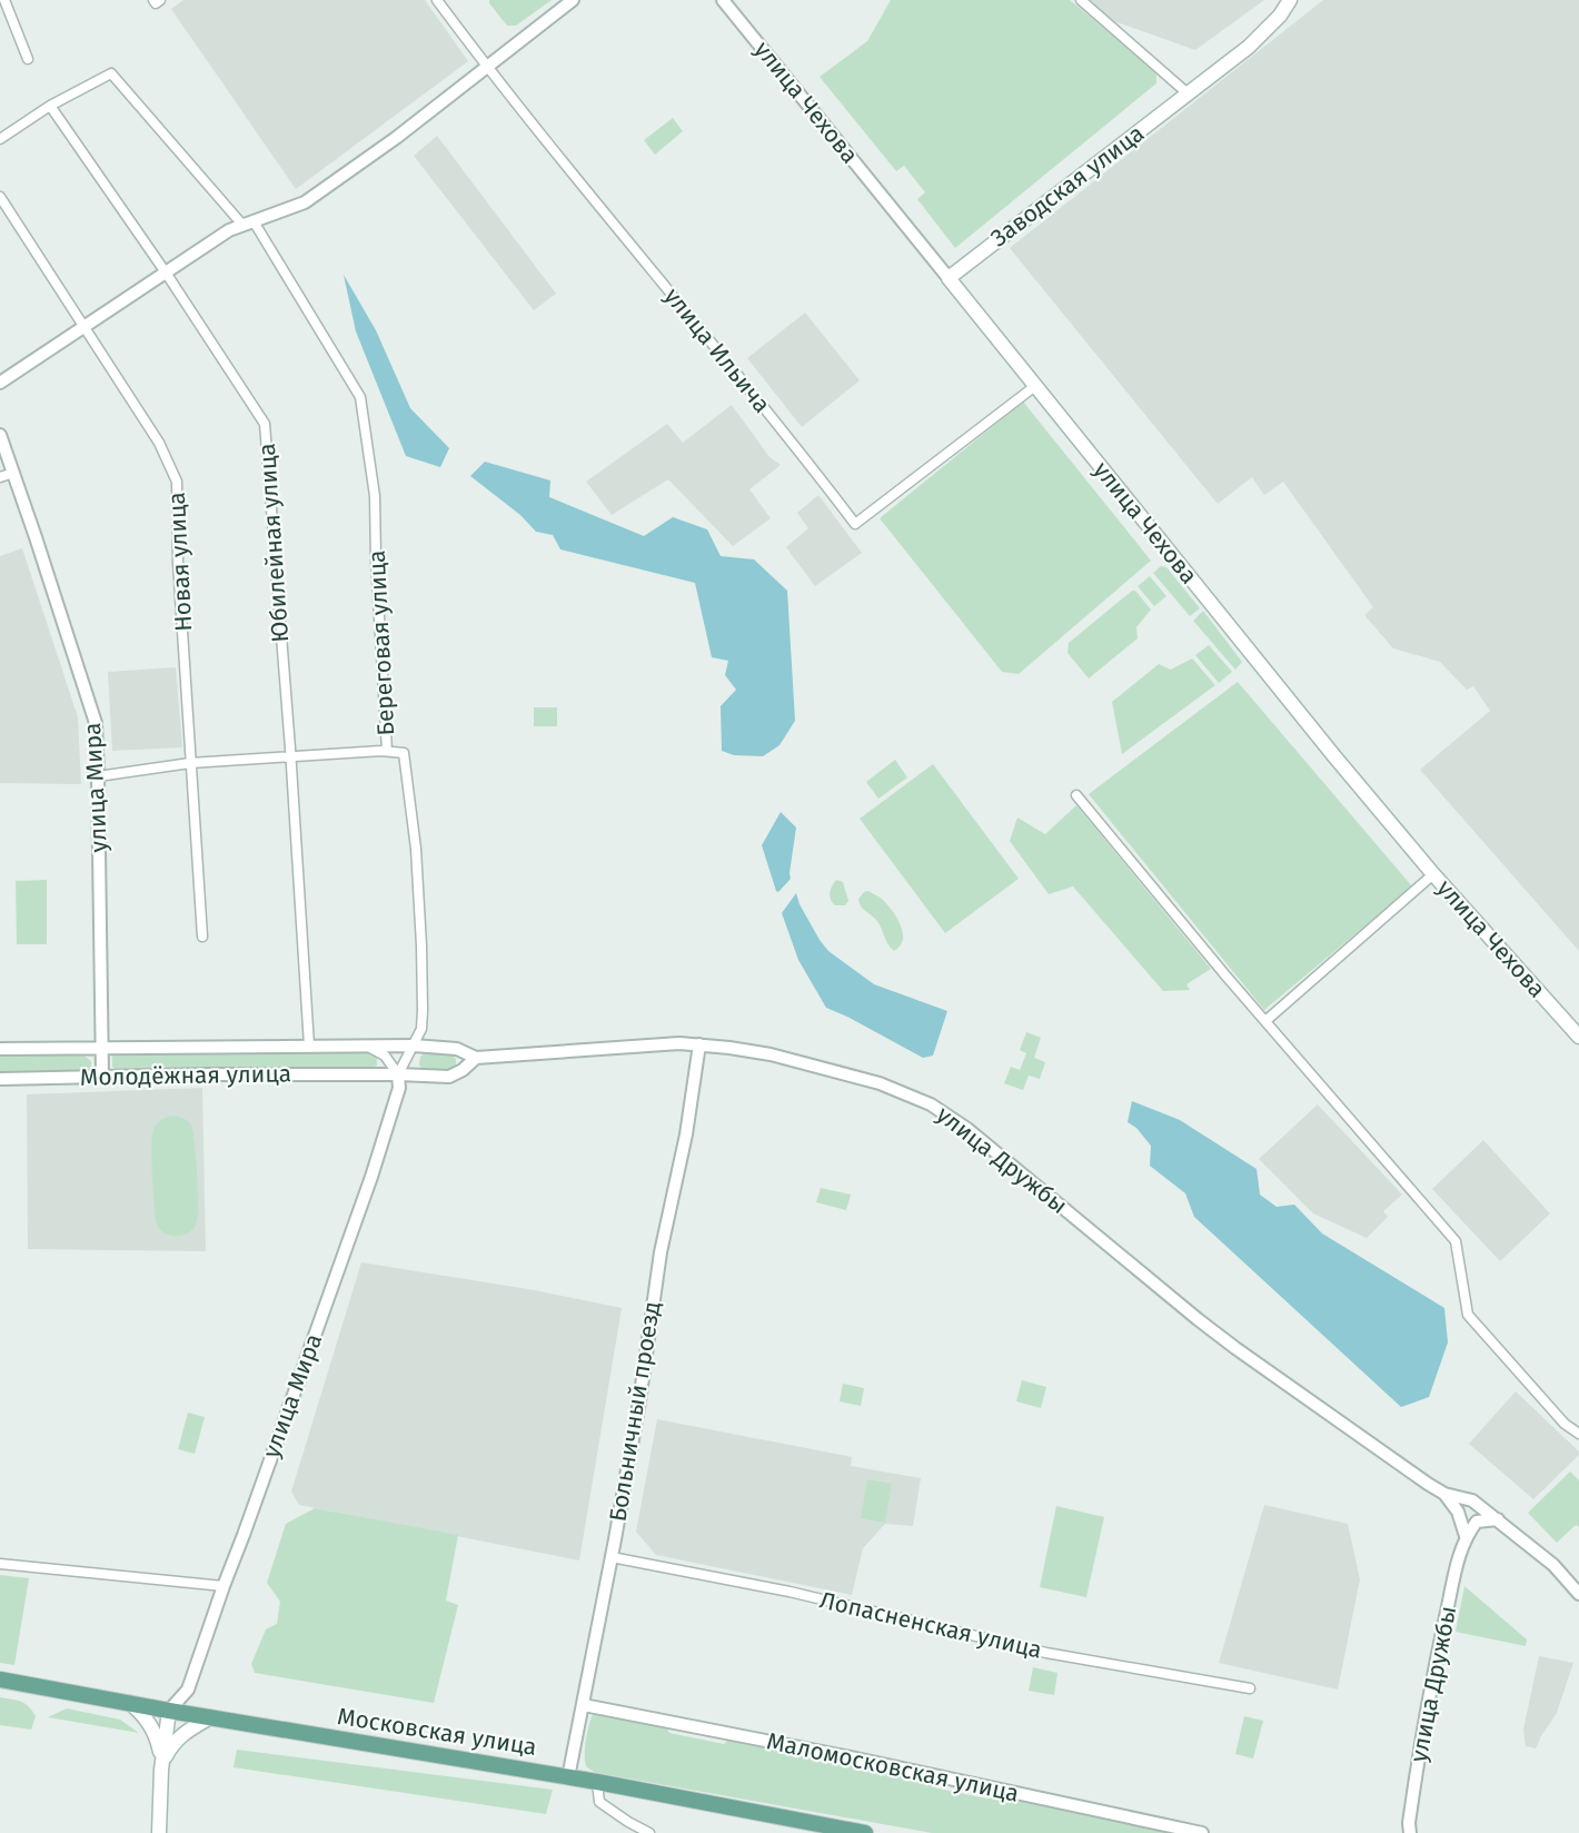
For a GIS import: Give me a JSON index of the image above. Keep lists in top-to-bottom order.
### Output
{
  "streets": {
    "main road": ["улица Чехова", "Заводская улица", "Московская улица"],
    "street": [
      "улица Ильича",
      "Юбилейная улица",
      "Новая улица",
      "Береговая улица",
      "улица Мира",
      "Молодёжная улица",
      "улица Дружбы",
      "Больничный проезд",
      "Лопасненская улица",
      "Маломосковская улица"
    ]
  },
  "crossings": [
    ["улица Чехова", "Заводская улица"],
    ["улица Чехова", "улица Ильича"],
    ["Юбилейная улица", "Береговая улица"],
    ["Юбилейная улица", "Молодёжная улица"],
    ["Береговая улица", "улица Мира"],
    ["Береговая улица", "Молодёжная улица"],
    ["Береговая улица", "улица Дружбы"],
    ["улица Мира", "Молодёжная улица"],
    ["улица Мира", "Московская улица"],
    ["Молодёжная улица", "улица Дружбы"],
    ["улица Дружбы", "Больничный проезд"],
    ["Больничный проезд", "Лопасненская улица"],
    ["Больничный проезд", "Московская улица"],
    ["Больничный проезд", "Маломосковская улица"]
  ]
}
